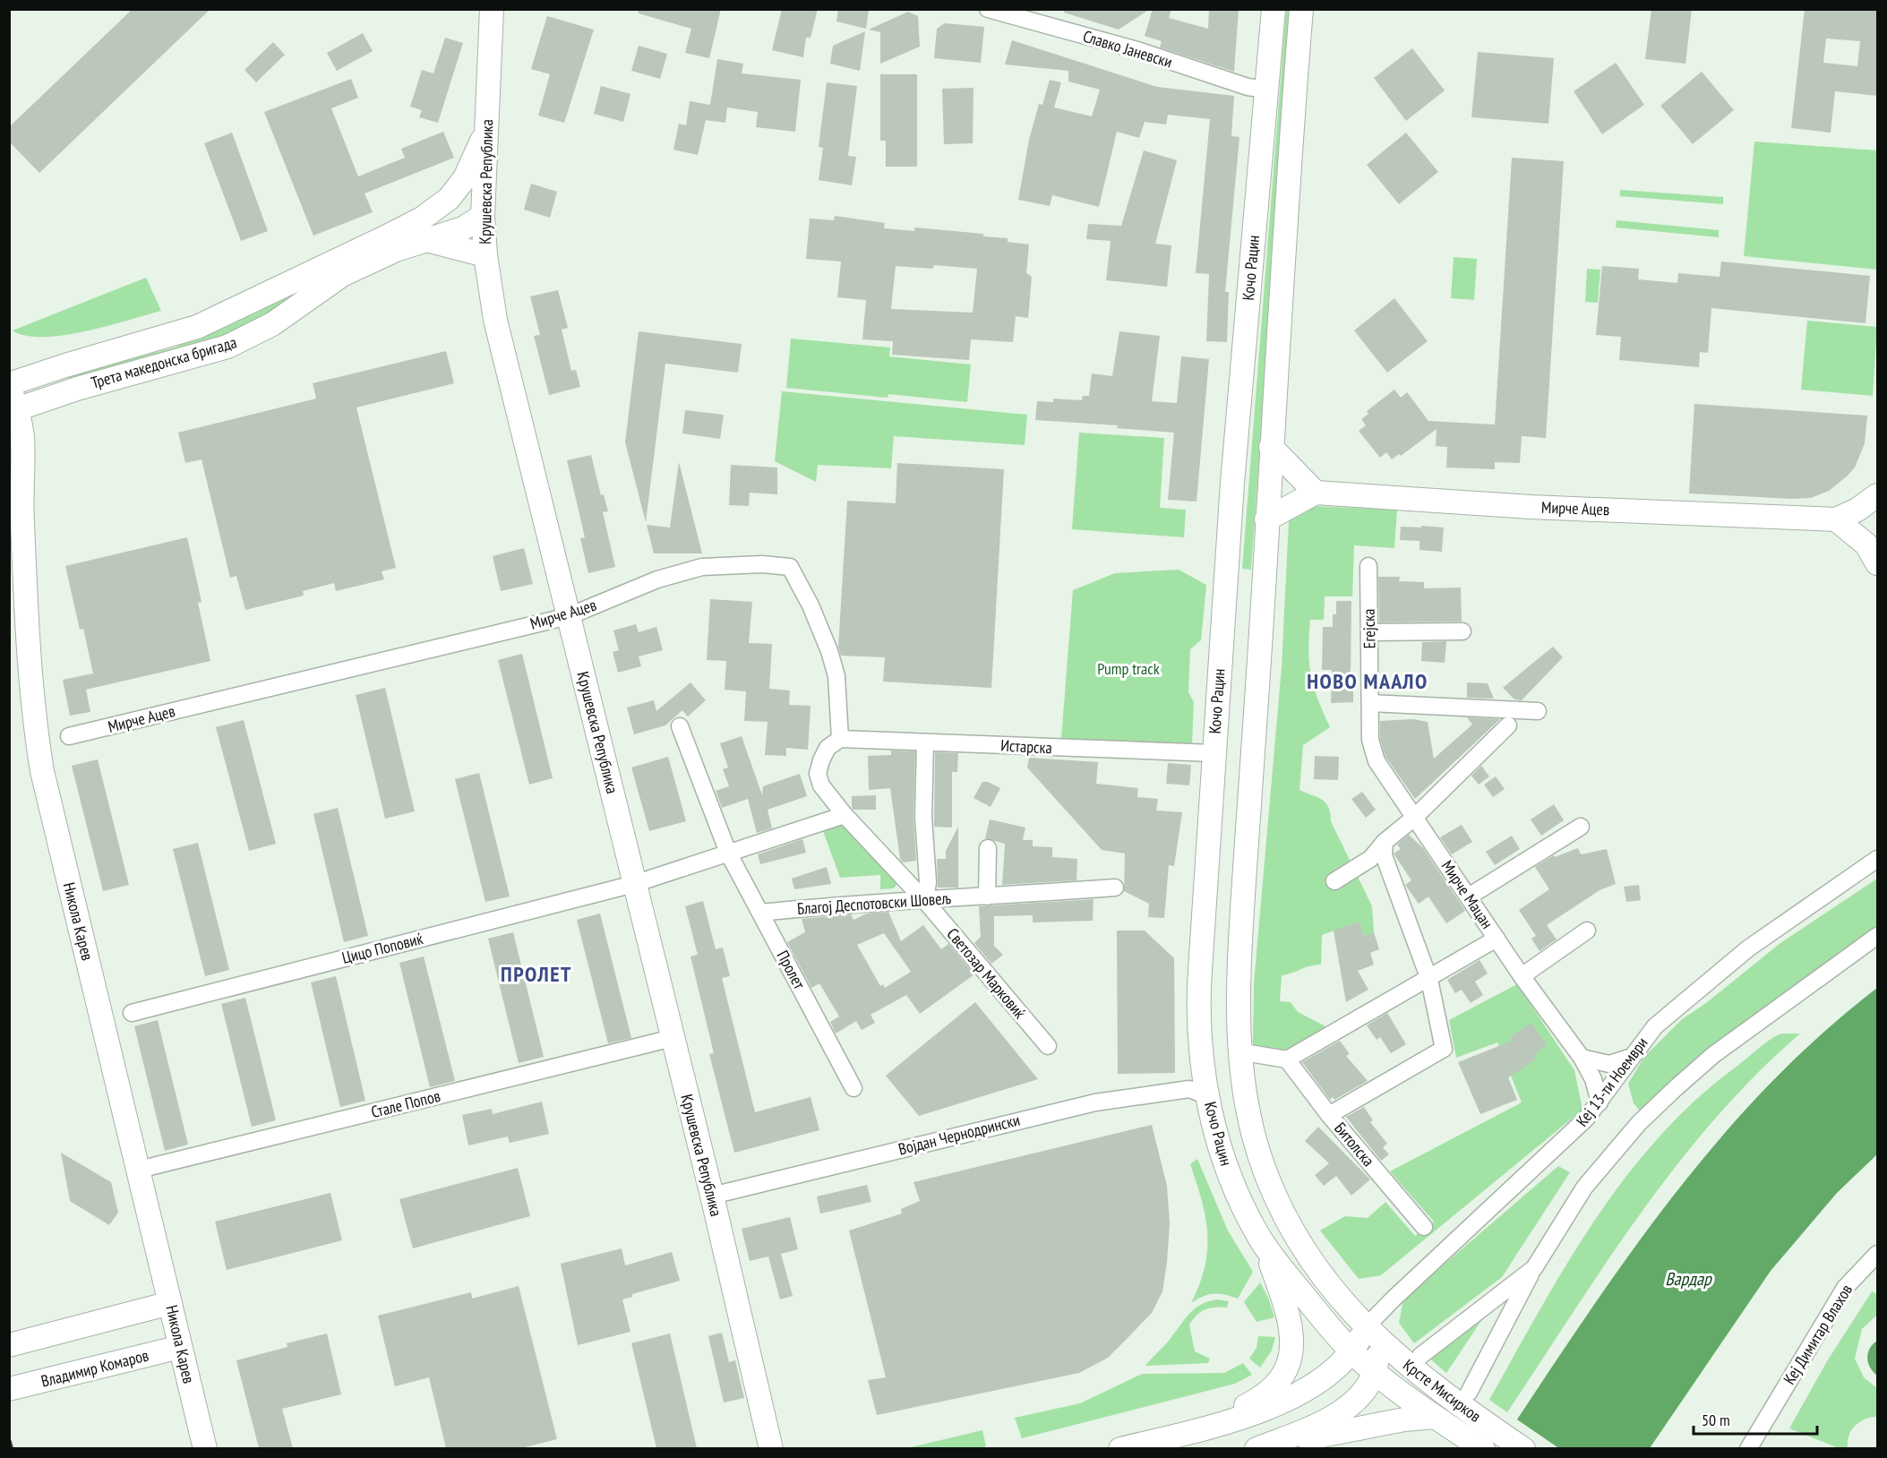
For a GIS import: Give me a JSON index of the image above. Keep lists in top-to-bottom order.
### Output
{
  "streets": {
    "street": [
      "Славко Јаневски",
      "Крушевска Република",
      "Кочо Рацин",
      "Трета македонска бригада",
      "Мирче Ацев",
      "Егејска",
      "Истарска",
      "Мирче Мацан",
      "Благој Деспотовски Шовељ",
      "Никола Карев",
      "Цицо Поповиќ",
      "Пролет",
      "Светозар Марковиќ",
      "Кеј 13-ти Ноември",
      "Стале Попов",
      "Војдан Чернодрински",
      "Битолска",
      "Кеј Димитар Влахов",
      "Владимир Комаров",
      "Крсте Мисирков"
    ]
  },
  "crossings": [
    ["Славко Јаневски", "Кочо Рацин"],
    ["Крушевска Република", "Трета македонска бригада"],
    ["Крушевска Република", "Мирче Ацев"],
    ["Крушевска Република", "Цицо Поповиќ"],
    ["Крушевска Република", "Стале Попов"],
    ["Крушевска Република", "Војдан Чернодрински"],
    ["Кочо Рацин", "Истарска"],
    ["Кочо Рацин", "Кеј 13-ти Ноември"],
    ["Кочо Рацин", "Војдан Чернодрински"],
    ["Кочо Рацин", "Крсте Мисирков"],
    ["Трета македонска бригада", "Никола Карев"],
    ["Мирче Ацев", "Истарска"],
    ["Егејска", "Мирче Мацан"],
    ["Мирче Мацан", "Кеј 13-ти Ноември"],
    ["Благој Деспотовски Шовељ", "Пролет"],
    ["Благој Деспотовски Шовељ", "Светозар Марковиќ"],
    ["Никола Карев", "Стале Попов"],
    ["Никола Карев", "Владимир Комаров"],
    ["Кеј 13-ти Ноември", "Крсте Мисирков"]
  ],
  "districts": ["НОВО МААЛО", "ПРОЛЕТ"],
  "water": ["Вардар"],
  "parks": ["Pump track"],
  "scale_bar": "50 m"
}
